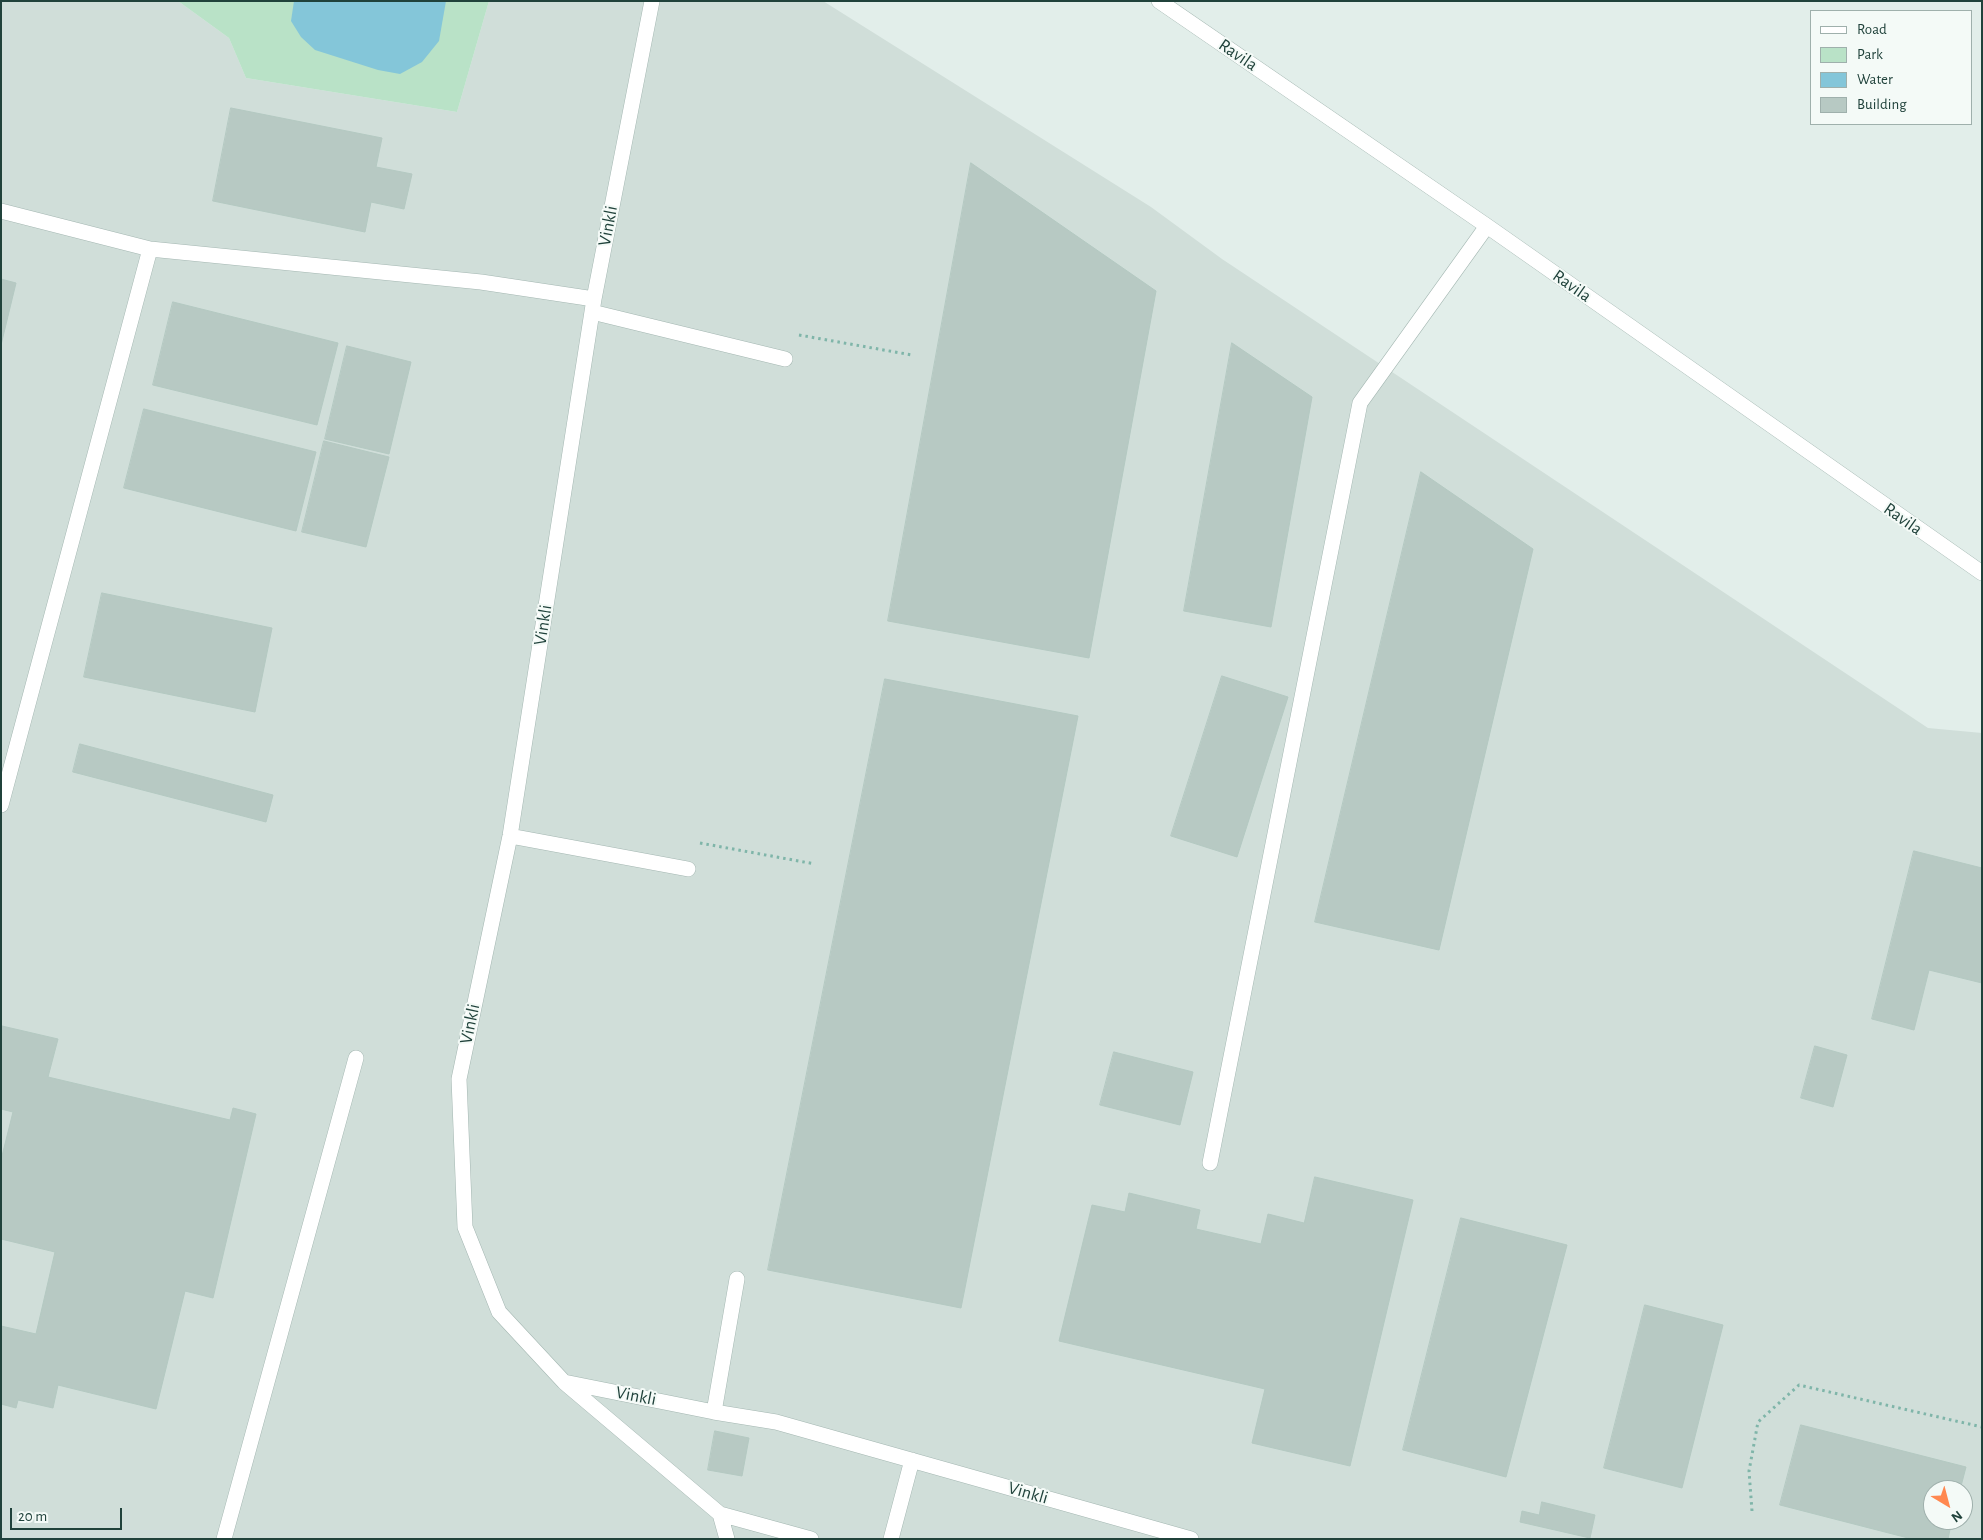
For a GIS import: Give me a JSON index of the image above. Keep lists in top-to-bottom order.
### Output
{
  "streets": {
    "street": ["Ravila", "Vinkli"]
  },
  "legend": [
    "Road",
    "Park",
    "Water",
    "Building"
  ],
  "scale_bar": "20 m",
  "north": "bottom right"
}
